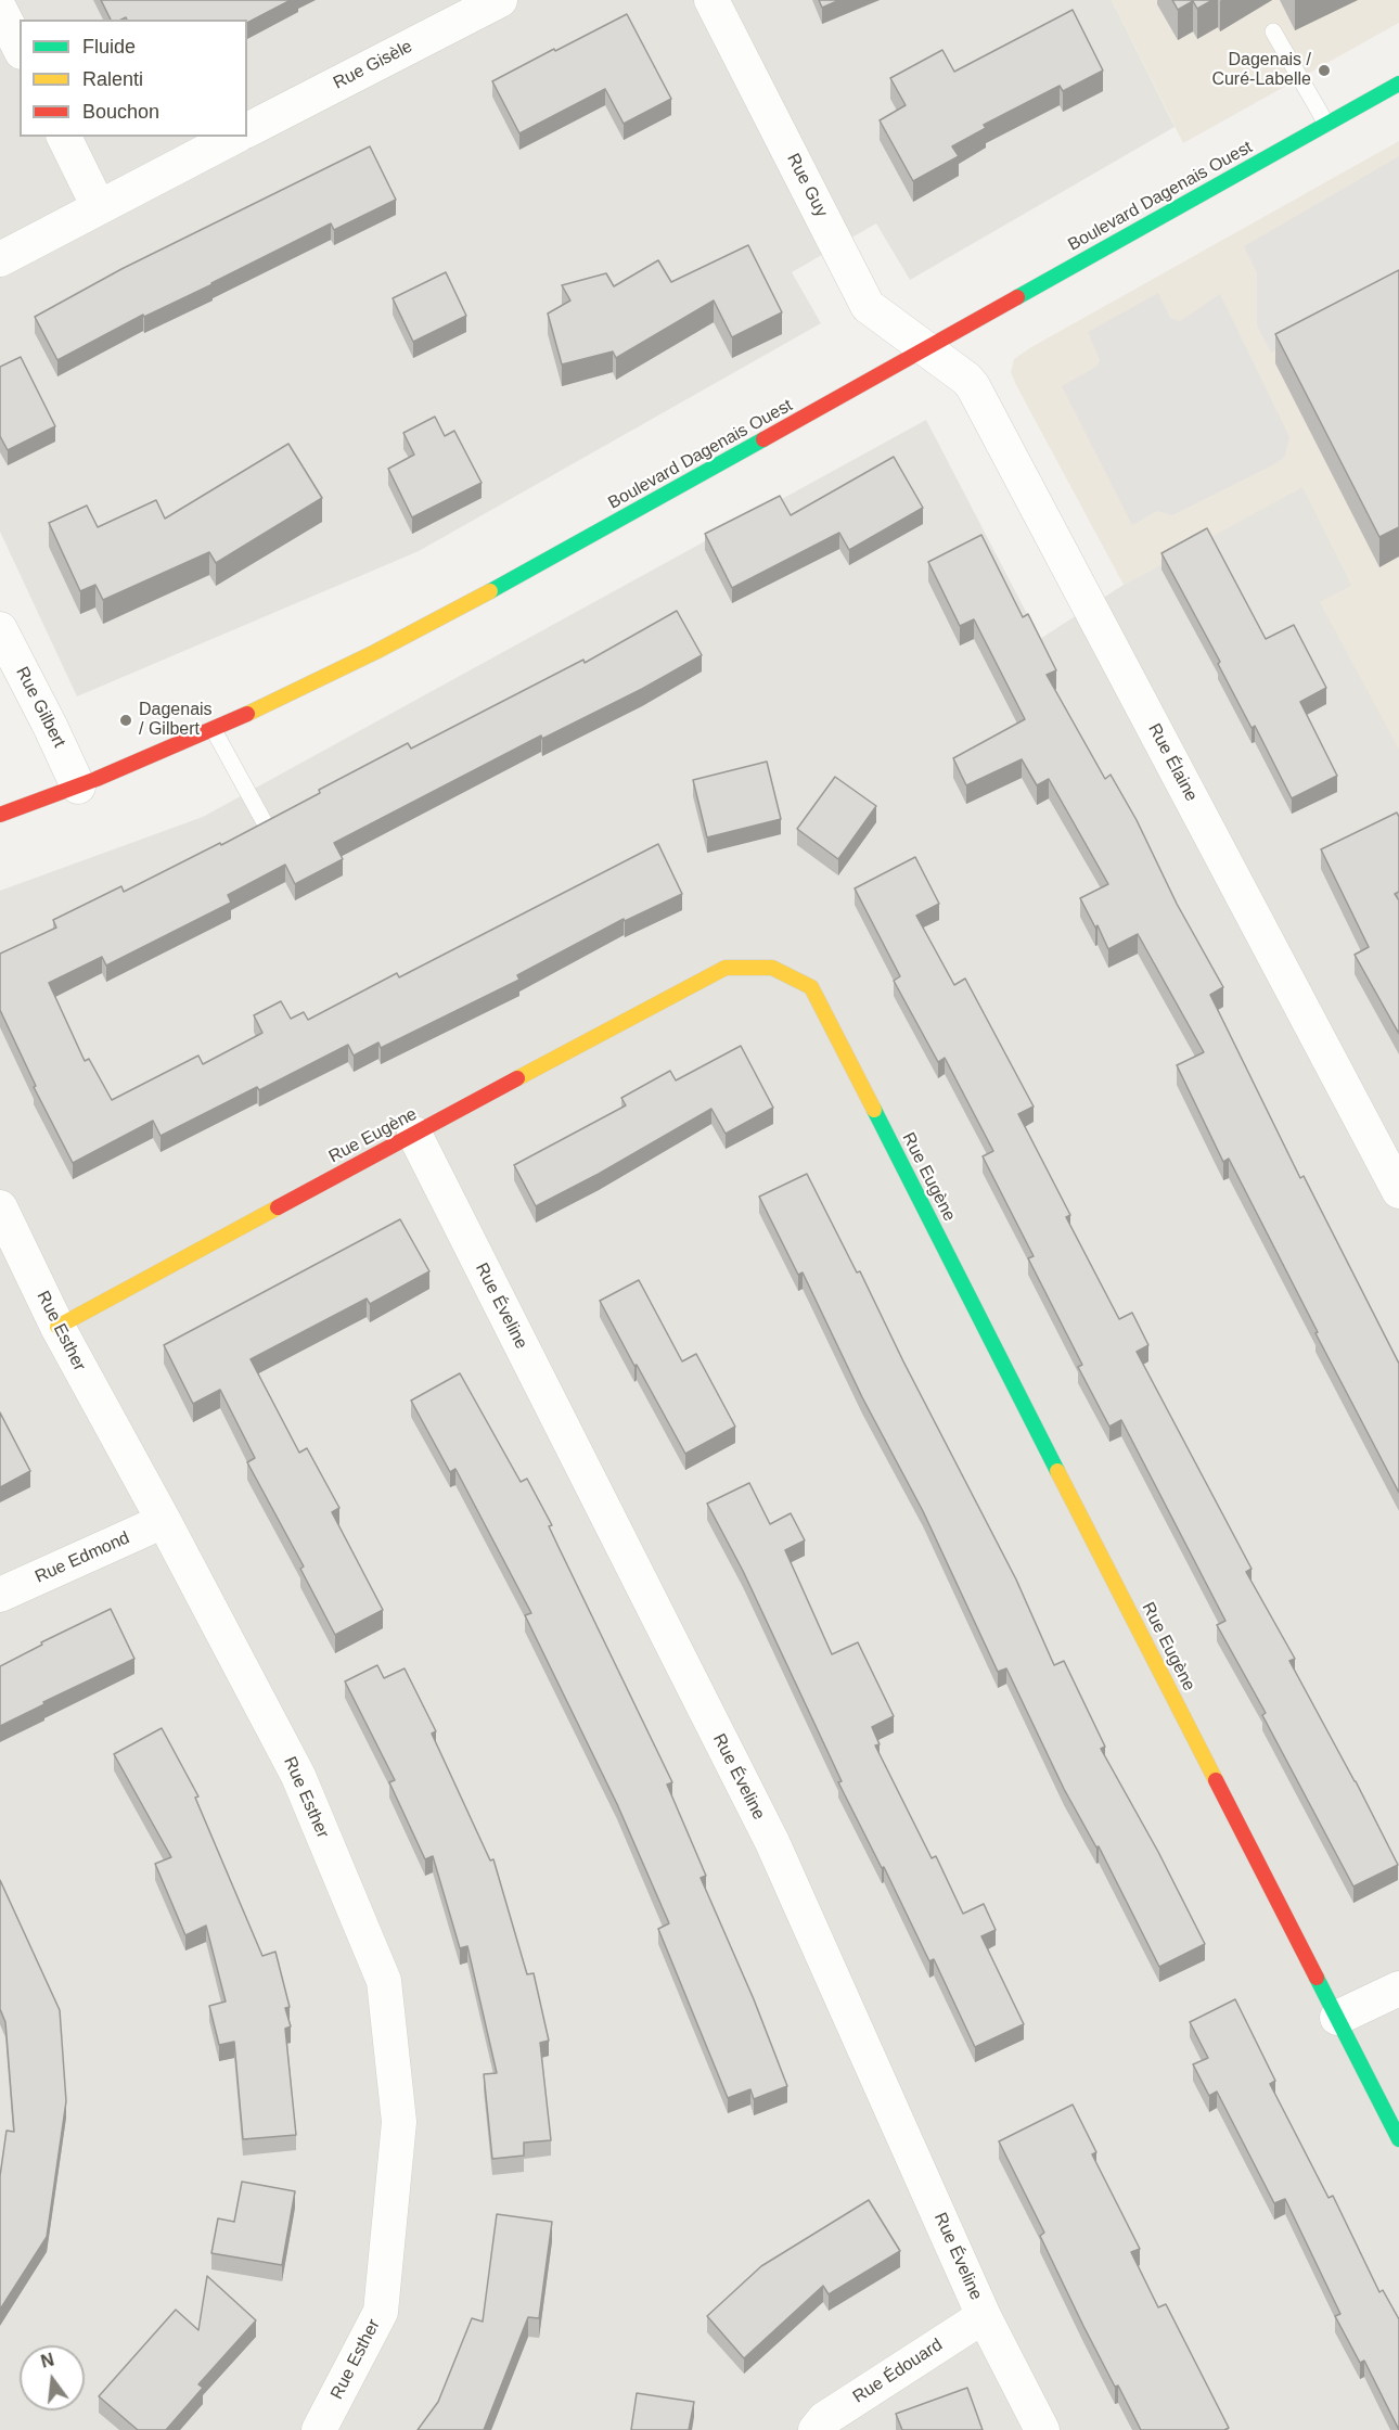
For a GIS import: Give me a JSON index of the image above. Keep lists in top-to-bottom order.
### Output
{
  "streets": {
    "street": [
      "Rue Gisèle",
      "Rue Guy",
      "Boulevard Dagenais Ouest",
      "Rue Gilbert",
      "Rue Élaine",
      "Rue Eugène",
      "Rue Éveline",
      "Rue Esther",
      "Rue Edmond",
      "Rue Édouard"
    ]
  },
  "crossings": [
    ["Rue Guy", "Boulevard Dagenais Ouest"],
    ["Rue Guy", "Rue Élaine"],
    ["Boulevard Dagenais Ouest", "Rue Gilbert"],
    ["Boulevard Dagenais Ouest", "Rue Élaine"],
    ["Rue Eugène", "Rue Éveline"],
    ["Rue Eugène", "Rue Esther"],
    ["Rue Éveline", "Rue Édouard"],
    ["Rue Esther", "Rue Edmond"]
  ],
  "places": ["Dagenais / Curé-Labelle", "Dagenais / Gilbert"],
  "legend": ["Fluide", "Ralenti", "Bouchon"],
  "north": "top"
}
